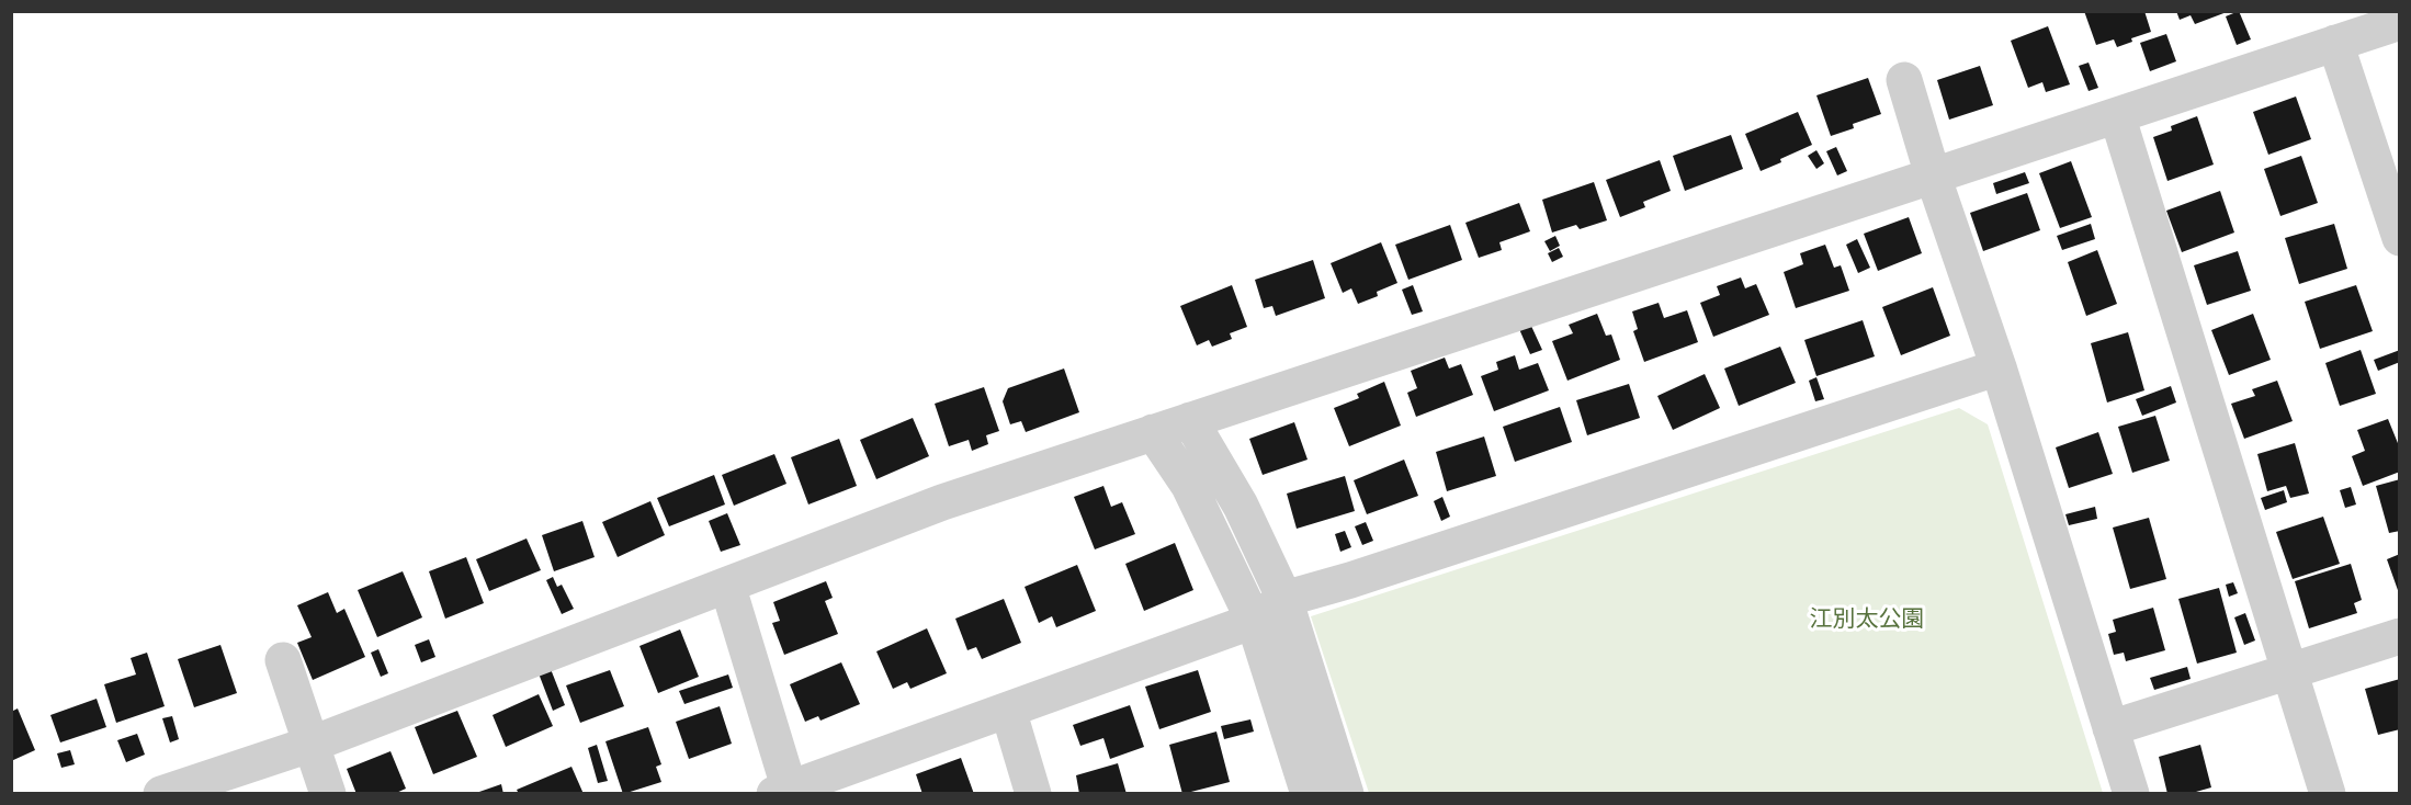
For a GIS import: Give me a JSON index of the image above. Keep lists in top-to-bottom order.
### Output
{
  "parks": ["江別太公園"]
}
